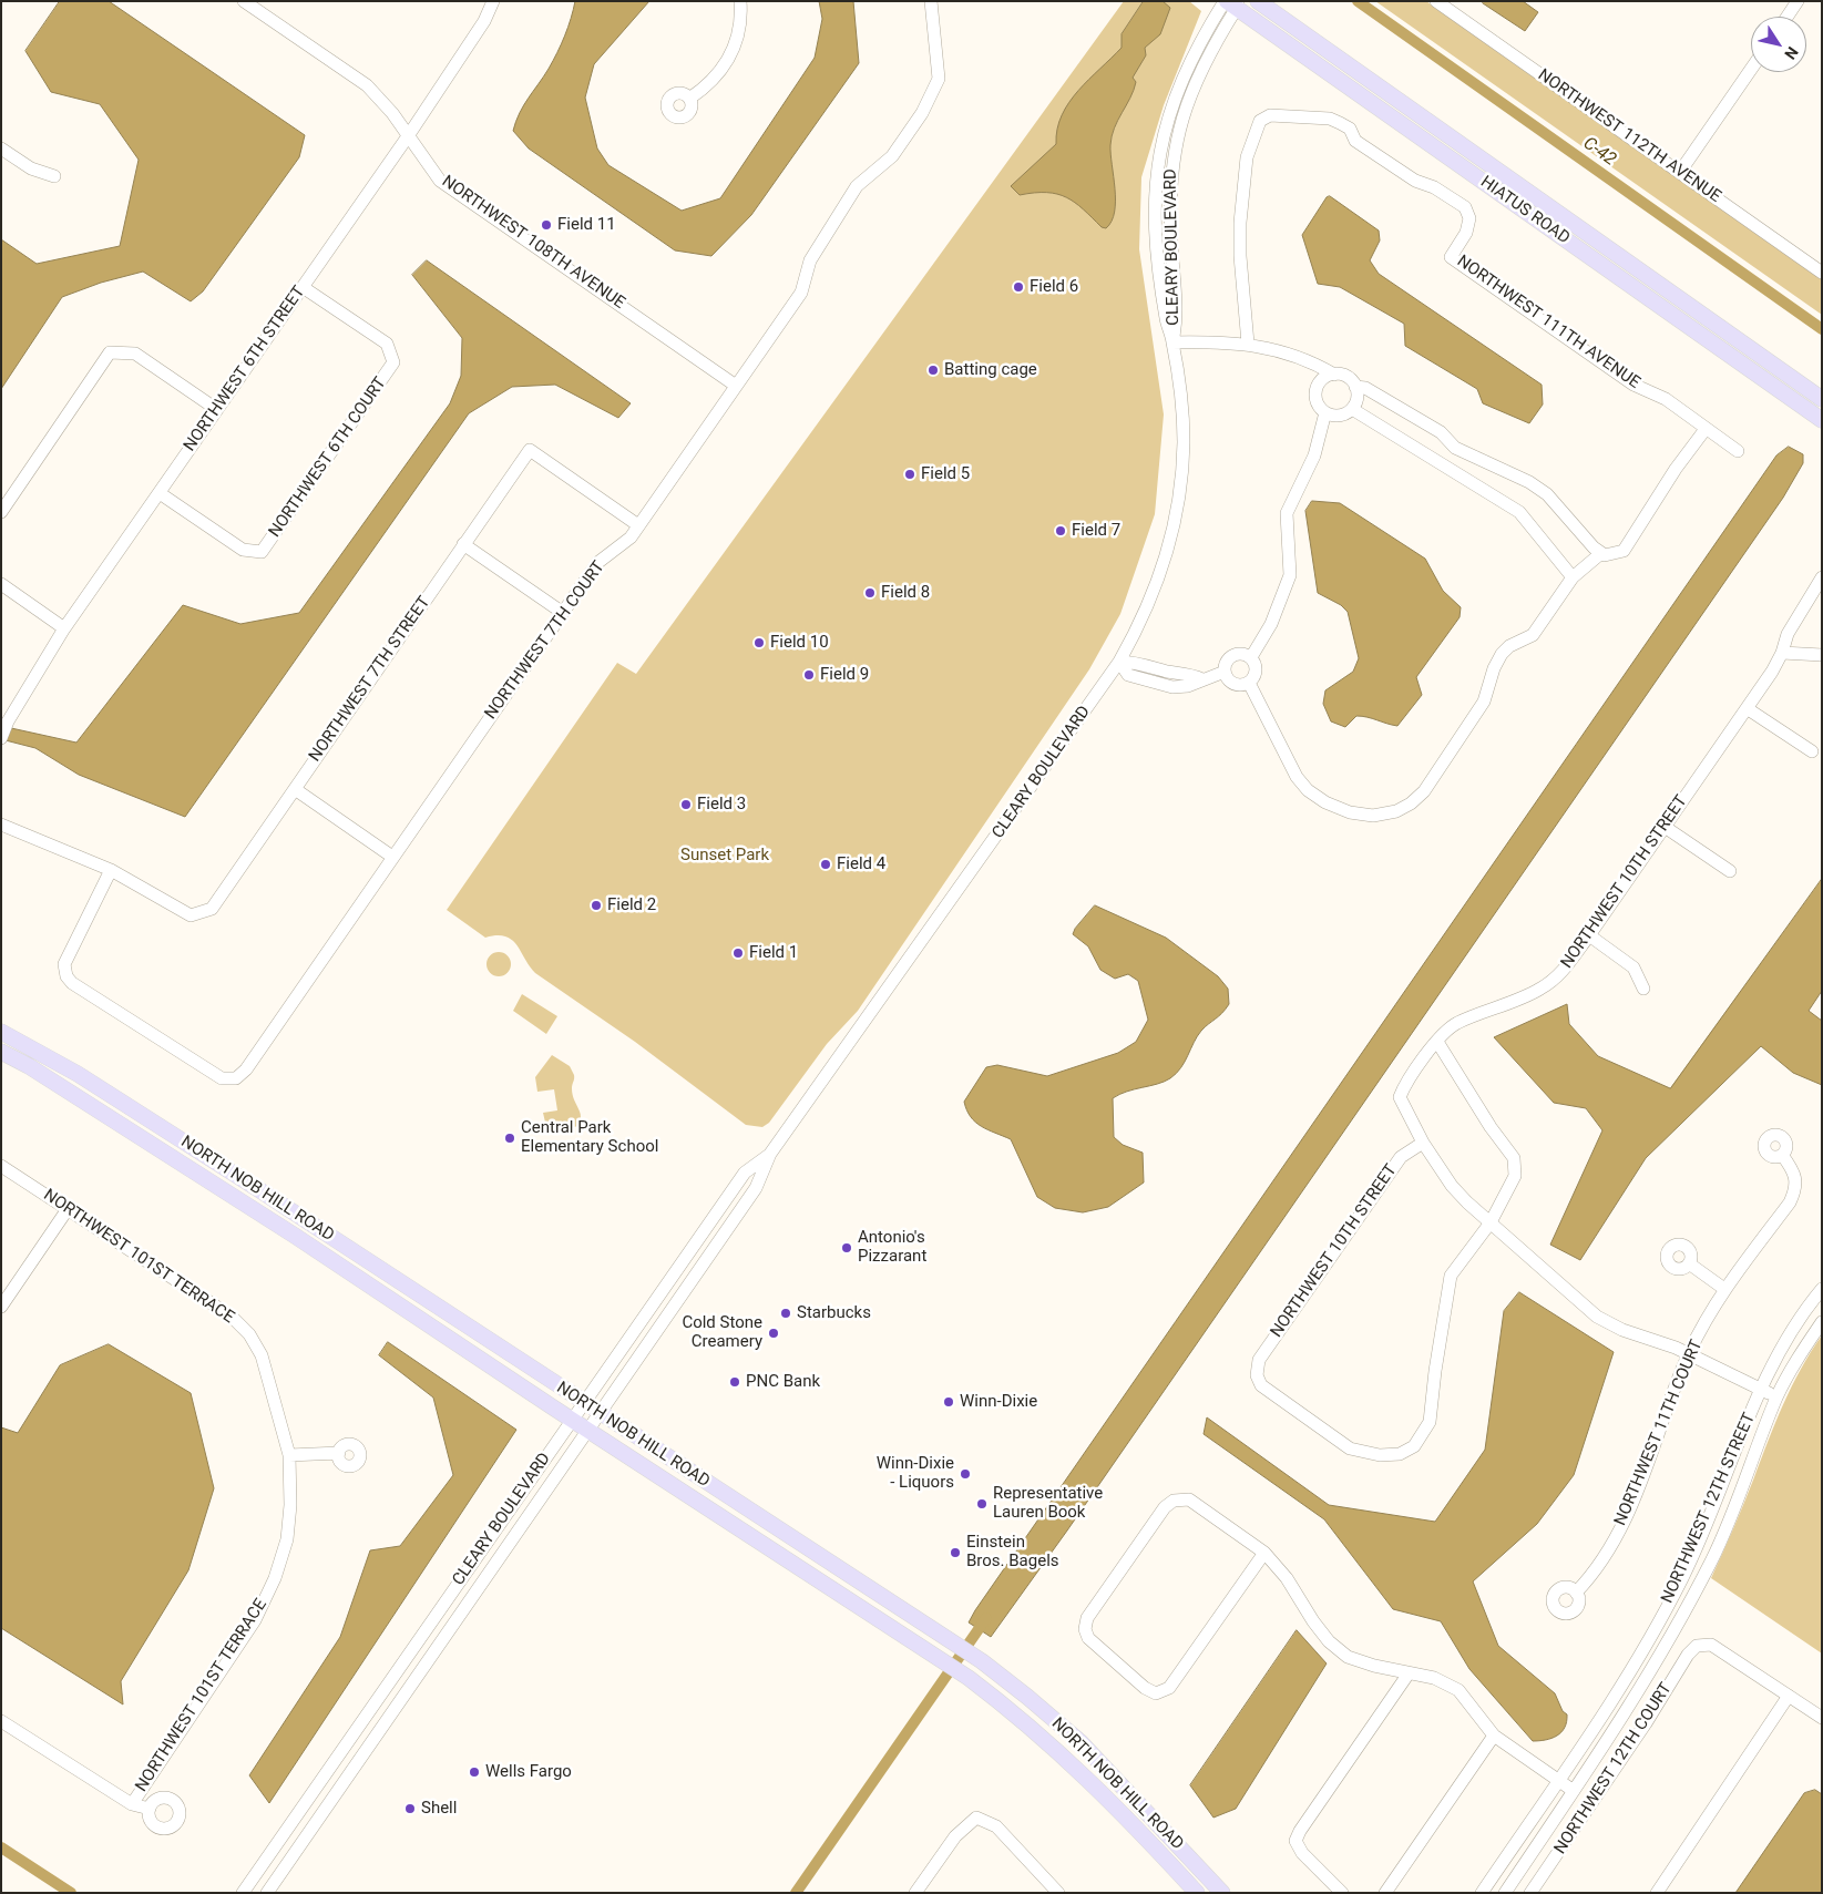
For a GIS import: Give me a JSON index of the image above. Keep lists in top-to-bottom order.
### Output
{
  "streets": {
    "main road": ["HIATUS ROAD", "NORTH NOB HILL ROAD"],
    "street": [
      "NORTHWEST 112TH AVENUE",
      "NORTHWEST 108TH AVENUE",
      "CLEARY BOULEVARD",
      "NORTHWEST 111TH AVENUE",
      "NORTHWEST 6TH STREET",
      "NORTHWEST 6TH COURT",
      "NORTHWEST 7TH COURT",
      "NORTHWEST 7TH STREET",
      "NORTHWEST 10TH STREET",
      "NORTHWEST 101ST TERRACE",
      "NORTHWEST 11TH COURT",
      "NORTHWEST 12TH STREET",
      "NORTHWEST 12TH COURT"
    ]
  },
  "crossings": [
    ["HIATUS ROAD", "CLEARY BOULEVARD"],
    ["NORTHWEST 108TH AVENUE", "NORTHWEST 6TH STREET"],
    ["NORTHWEST 108TH AVENUE", "NORTHWEST 7TH COURT"],
    ["CLEARY BOULEVARD", "NORTH NOB HILL ROAD"],
    ["NORTHWEST 6TH STREET", "NORTHWEST 6TH COURT"],
    ["NORTHWEST 7TH COURT", "NORTHWEST 7TH STREET"]
  ],
  "water": ["C-42"],
  "parks": ["Sunset Park"],
  "places": [
    "Field 11",
    "Field 6",
    "Batting cage",
    "Field 5",
    "Field 7",
    "Field 8",
    "Field 10",
    "Field 9",
    "Field 3",
    "Field 4",
    "Field 2",
    "Field 1",
    "Central Park Elementary School",
    "Antonio's Pizzarant",
    "Starbucks",
    "Cold Stone Creamery",
    "PNC Bank",
    "Winn-Dixie",
    "Winn-Dixie - Liquors",
    "Representative Lauren Book",
    "Einstein Bros. Bagels",
    "Wells Fargo",
    "Shell"
  ],
  "north": "bottom right"
}
